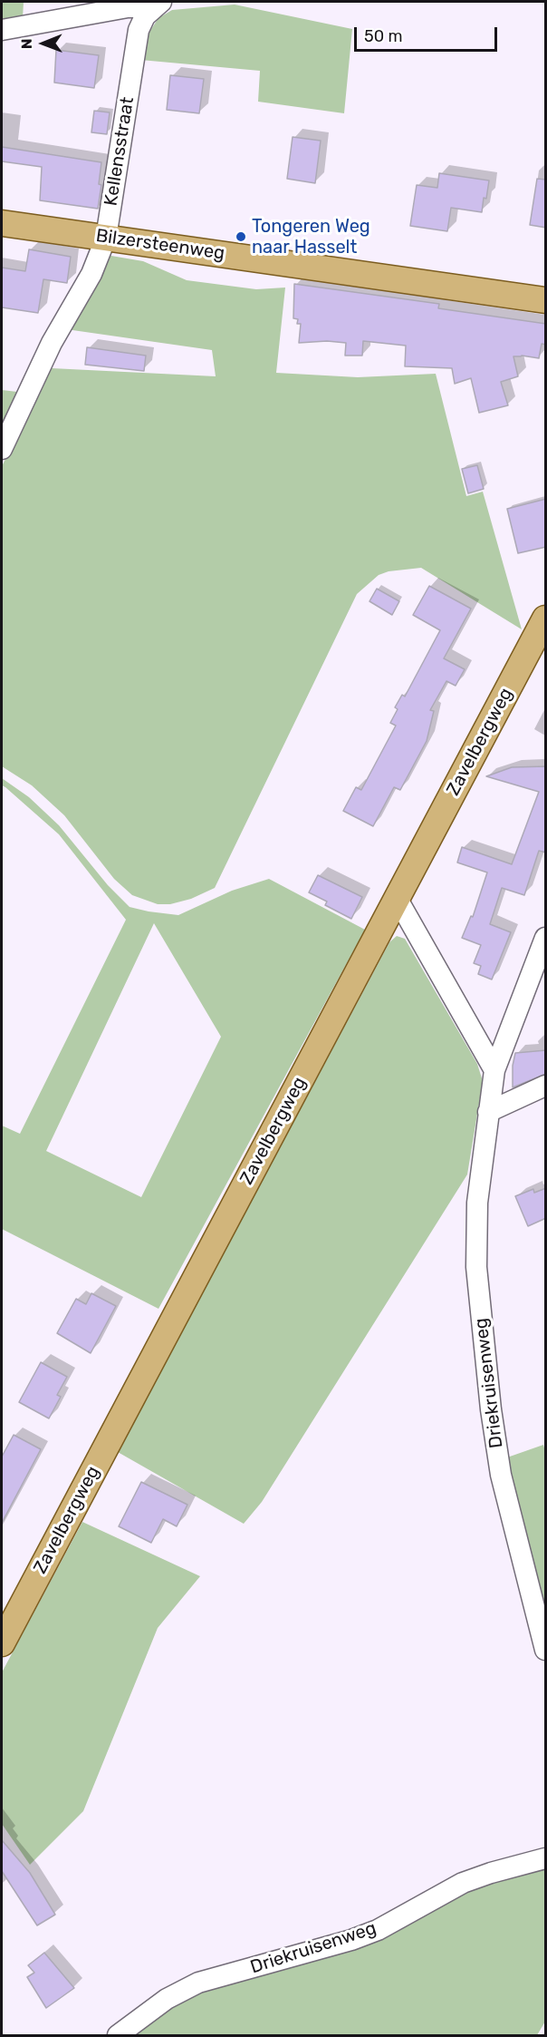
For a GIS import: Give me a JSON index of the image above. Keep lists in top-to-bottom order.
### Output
{
  "streets": {
    "main road": ["Bilzersteenweg", "Zavelbergweg"],
    "street": ["Kellensstraat", "Driekruisenweg"]
  },
  "crossings": [
    ["Kellensstraat", "Bilzersteenweg"]
  ],
  "places": ["Tongeren Weg naar Hasselt"],
  "scale_bar": "50 m",
  "north": "left"
}
